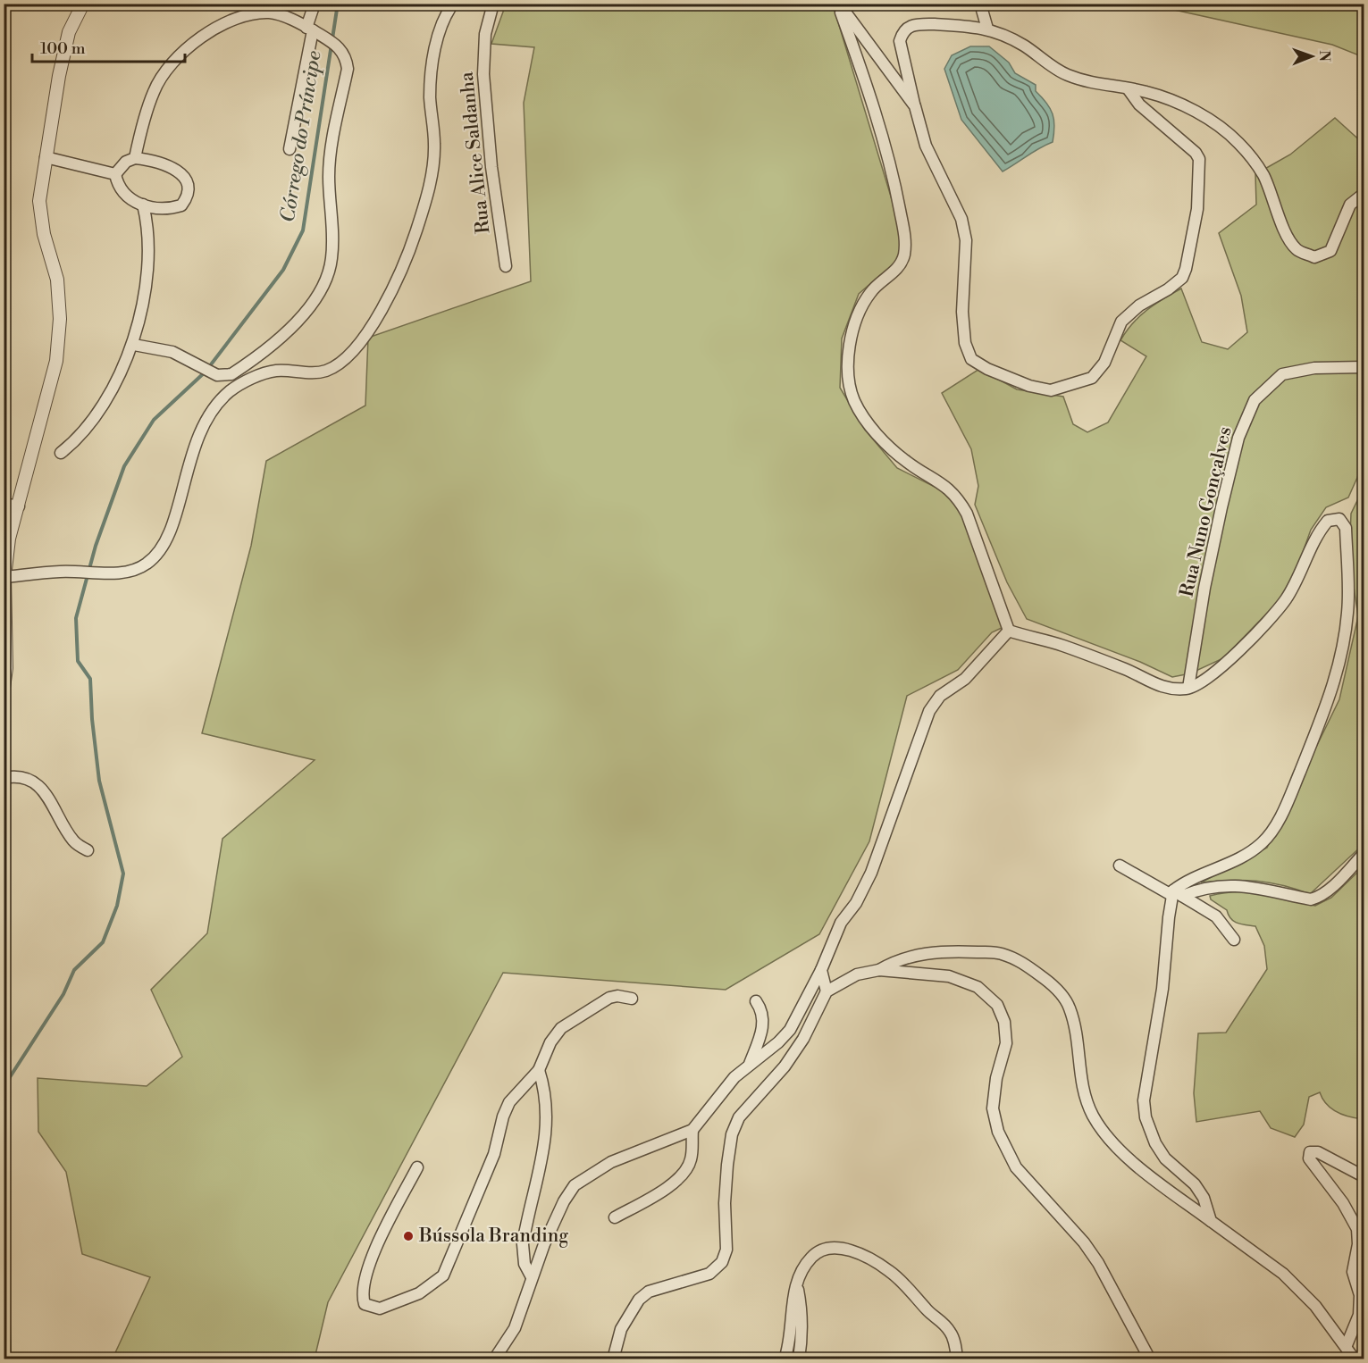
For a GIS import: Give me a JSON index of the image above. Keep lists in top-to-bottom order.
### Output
{
  "streets": {
    "street": ["Rua Alice Saldanha", "Rua Nuno Gonçalves"]
  },
  "water": ["Córrego do Príncipe"],
  "places": ["Bússola Branding"],
  "scale_bar": "100 m",
  "north": "right"
}
